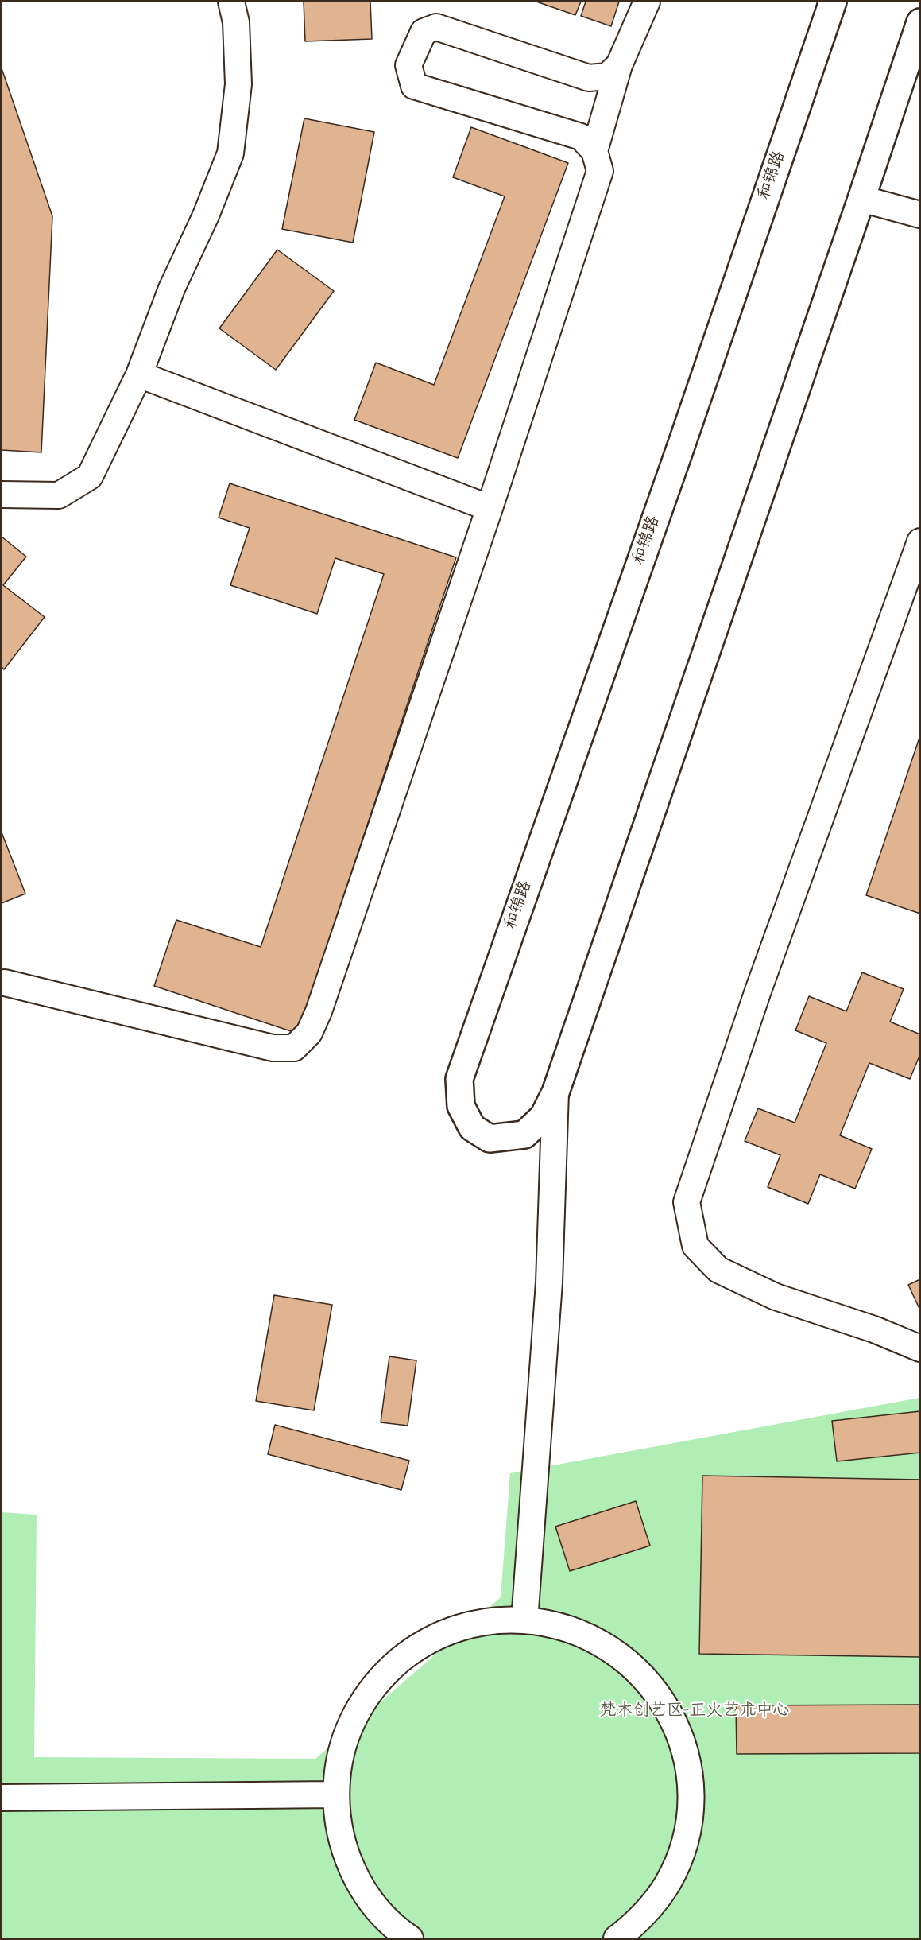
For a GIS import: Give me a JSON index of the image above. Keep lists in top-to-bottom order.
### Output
{
  "streets": {
    "street": ["和锦路"]
  },
  "parks": ["梵木创艺区-正火艺术中心"]
}
